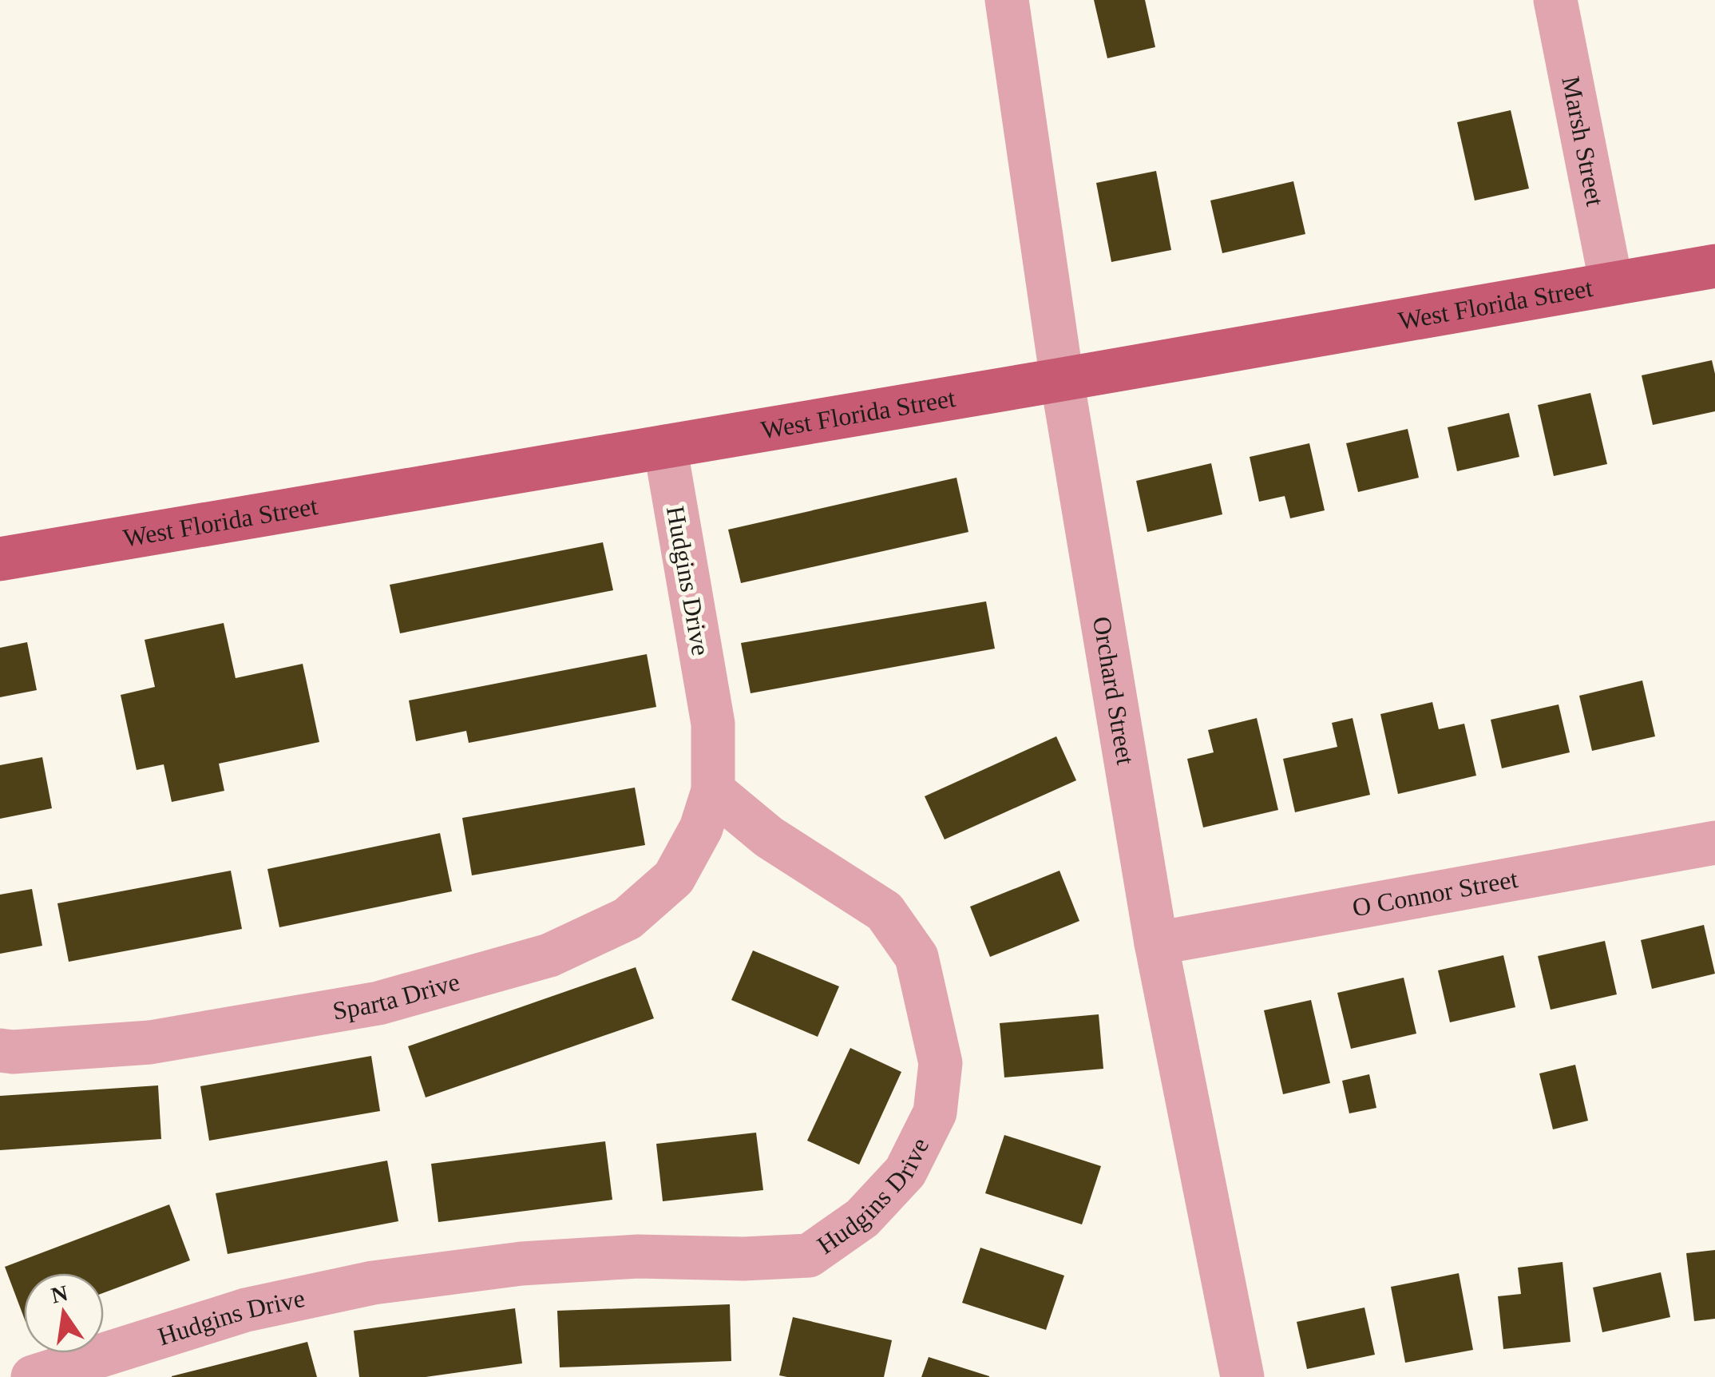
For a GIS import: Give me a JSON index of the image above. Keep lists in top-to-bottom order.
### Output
{
  "streets": {
    "main road": ["West Florida Street"],
    "street": [
      "Marsh Street",
      "Hudgins Drive",
      "Orchard Street",
      "O Connor Street",
      "Sparta Drive"
    ]
  },
  "crossings": [
    ["Marsh Street", "West Florida Street"],
    ["West Florida Street", "Hudgins Drive"],
    ["West Florida Street", "Orchard Street"],
    ["Hudgins Drive", "Sparta Drive"],
    ["Orchard Street", "O Connor Street"]
  ],
  "north": "top"
}
